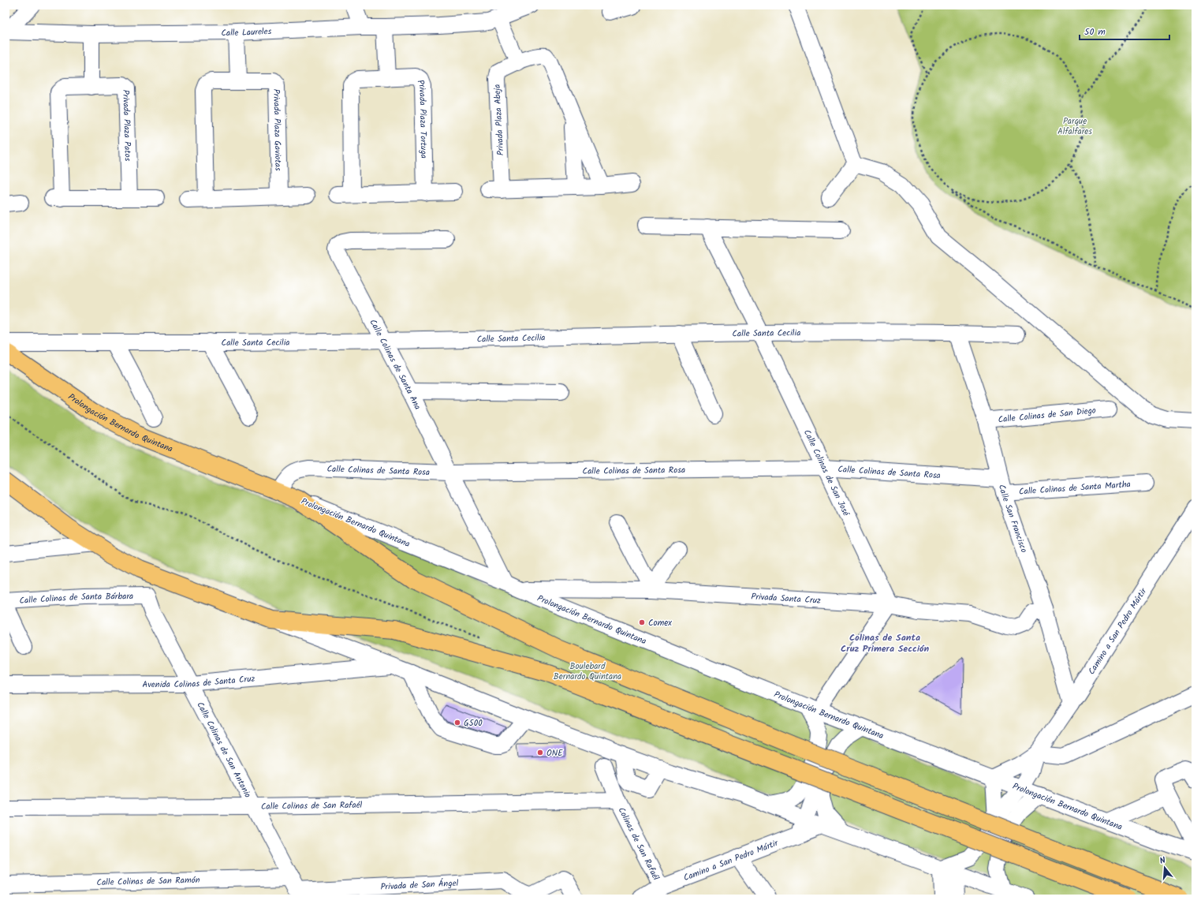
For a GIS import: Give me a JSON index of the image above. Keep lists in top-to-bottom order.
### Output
{
  "streets": {
    "main road": ["Prolongación Bernardo Quintana"],
    "street": [
      "Calle Laureles",
      "Privada Plaza Tortuga",
      "Privada Plaza Abeja",
      "Privada Plaza Patos",
      "Privada Plaza Gaviotas",
      "Calle Santa Cecilia",
      "Calle Colinas de Santa Ana",
      "Calle Colinas de San Diego",
      "Calle Colinas de Santa Rosa",
      "Calle Colinas de San José",
      "Calle Colinas de Santa Martha",
      "Calle San Francisco",
      "Calle Colinas de Santa Bárbara",
      "Privada Santa Cruz",
      "Camino a San Pedro Mártir",
      "Avenida Colinas de Santa Cruz",
      "Calle Colinas de San Antonio",
      "Calle Colinas de San Rafaél",
      "Colinas de San Rafaél",
      "Calle Colinas de San Ramón",
      "Privada de San Ángel"
    ]
  },
  "crossings": [
    ["Calle Santa Cecilia", "Calle Colinas de Santa Ana"],
    ["Calle Santa Cecilia", "Calle Colinas de San José"],
    ["Calle Santa Cecilia", "Calle San Francisco"],
    ["Calle Colinas de Santa Ana", "Prolongación Bernardo Quintana"],
    ["Calle Colinas de Santa Ana", "Calle Colinas de Santa Rosa"],
    ["Calle Colinas de Santa Ana", "Privada Santa Cruz"],
    ["Calle Colinas de San Diego", "Calle San Francisco"],
    ["Prolongación Bernardo Quintana", "Calle Colinas de Santa Rosa"],
    ["Prolongación Bernardo Quintana", "Privada Santa Cruz"],
    ["Prolongación Bernardo Quintana", "Camino a San Pedro Mártir"],
    ["Calle Colinas de Santa Rosa", "Calle Colinas de San José"],
    ["Calle Colinas de Santa Rosa", "Calle Colinas de Santa Martha"],
    ["Calle Colinas de Santa Rosa", "Calle San Francisco"],
    ["Calle Colinas de San José", "Privada Santa Cruz"],
    ["Calle Colinas de Santa Martha", "Calle San Francisco"],
    ["Calle San Francisco", "Privada Santa Cruz"],
    ["Calle San Francisco", "Camino a San Pedro Mártir"],
    ["Calle Colinas de Santa Bárbara", "Calle Colinas de San Antonio"],
    ["Camino a San Pedro Mártir", "Colinas de San Rafaél"],
    ["Avenida Colinas de Santa Cruz", "Calle Colinas de San Antonio"],
    ["Calle Colinas de San Antonio", "Calle Colinas de San Rafaél"],
    ["Calle Colinas de San Antonio", "Calle Colinas de San Ramón"],
    ["Calle Colinas de San Antonio", "Privada de San Ángel"],
    ["Calle Colinas de San Rafaél", "Colinas de San Rafaél"],
    ["Calle Colinas de San Ramón", "Privada de San Ángel"]
  ],
  "districts": ["Colinas de Santa Cruz Primera Sección"],
  "parks": ["Parque Alfalfares", "Boulebard Bernardo Quintana"],
  "places": ["Comex", "G500", "ONE"],
  "scale_bar": "50 m",
  "north": "top"
}
